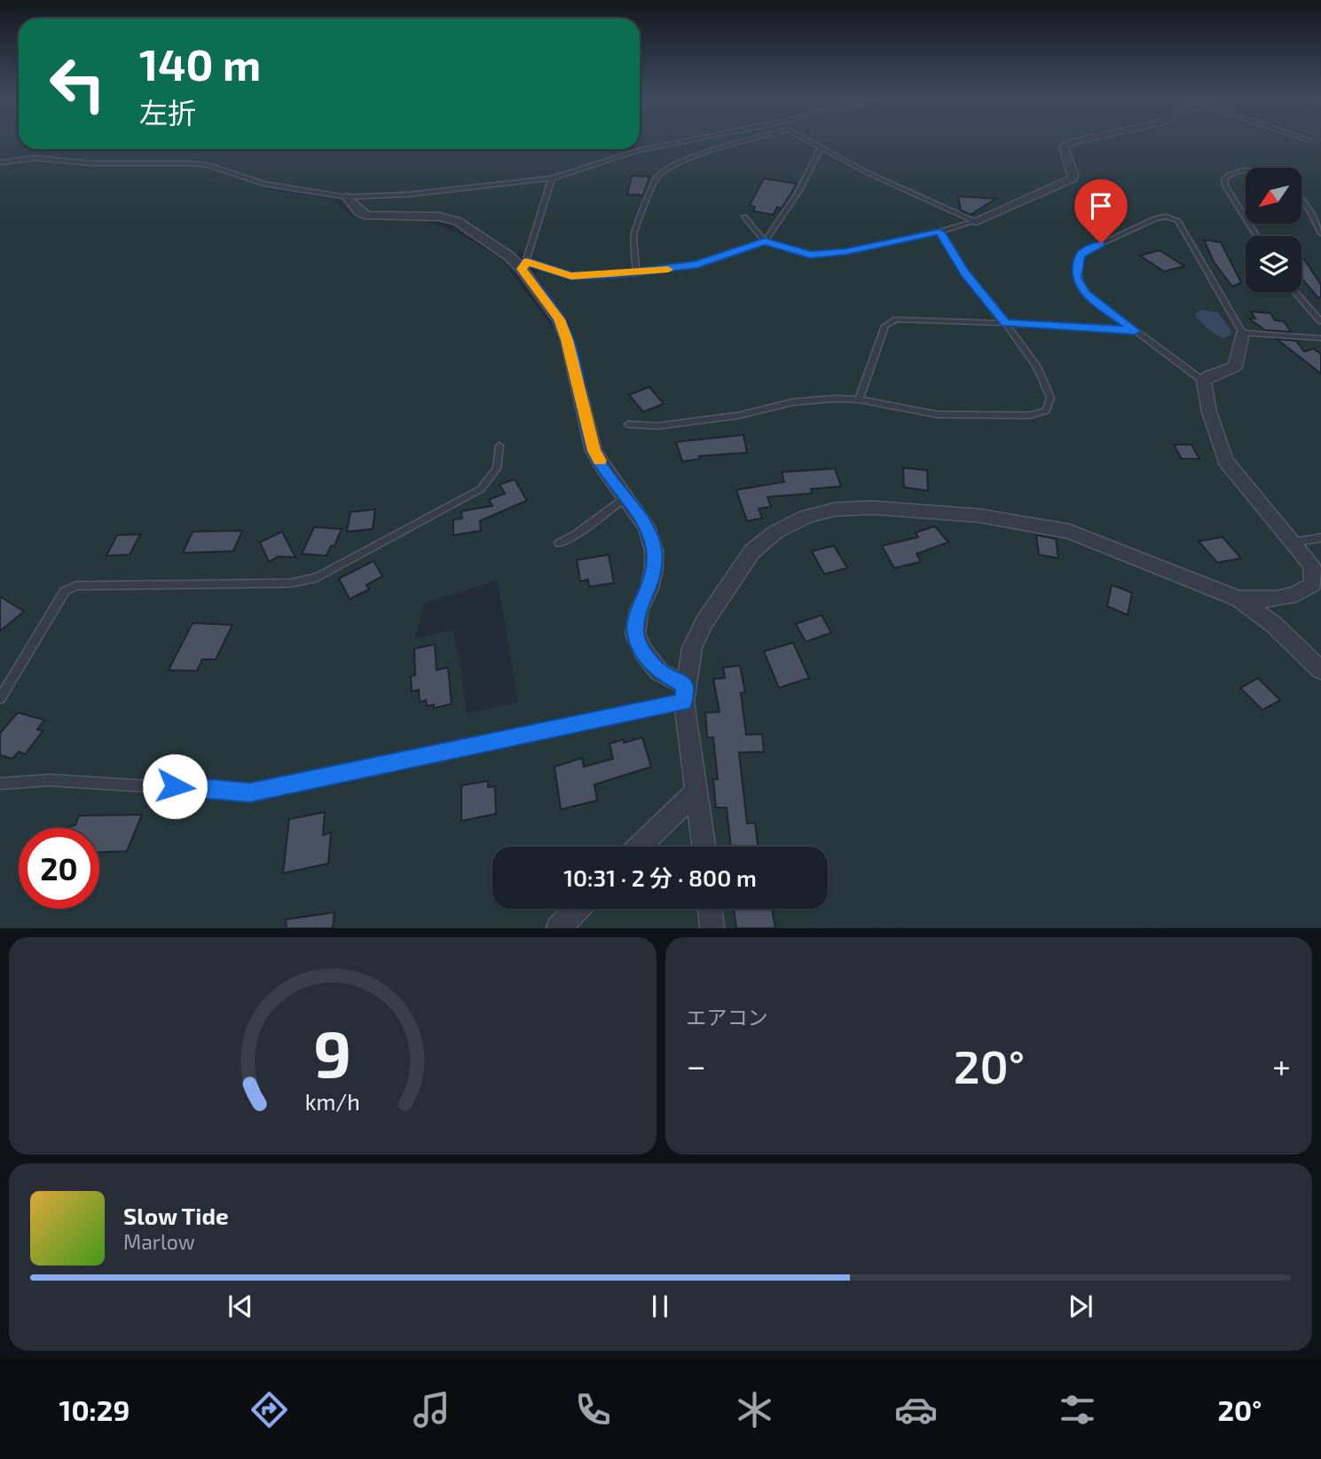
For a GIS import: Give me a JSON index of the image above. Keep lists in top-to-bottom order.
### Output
{
  "north": "bottom left",
  "page": {
    "turn": ["140 m", "左折"],
    "limit": "20",
    "trip": "10:31 · 2 分 · 800 m",
    "tile": "エアコン",
    "heat": ["−", "20°", "+"],
    "song": ["Slow Tide", "Marlow"],
    "tabs": ["10:29", "20°"],
    "gauge": ["9", "km/h"]
  }
}
